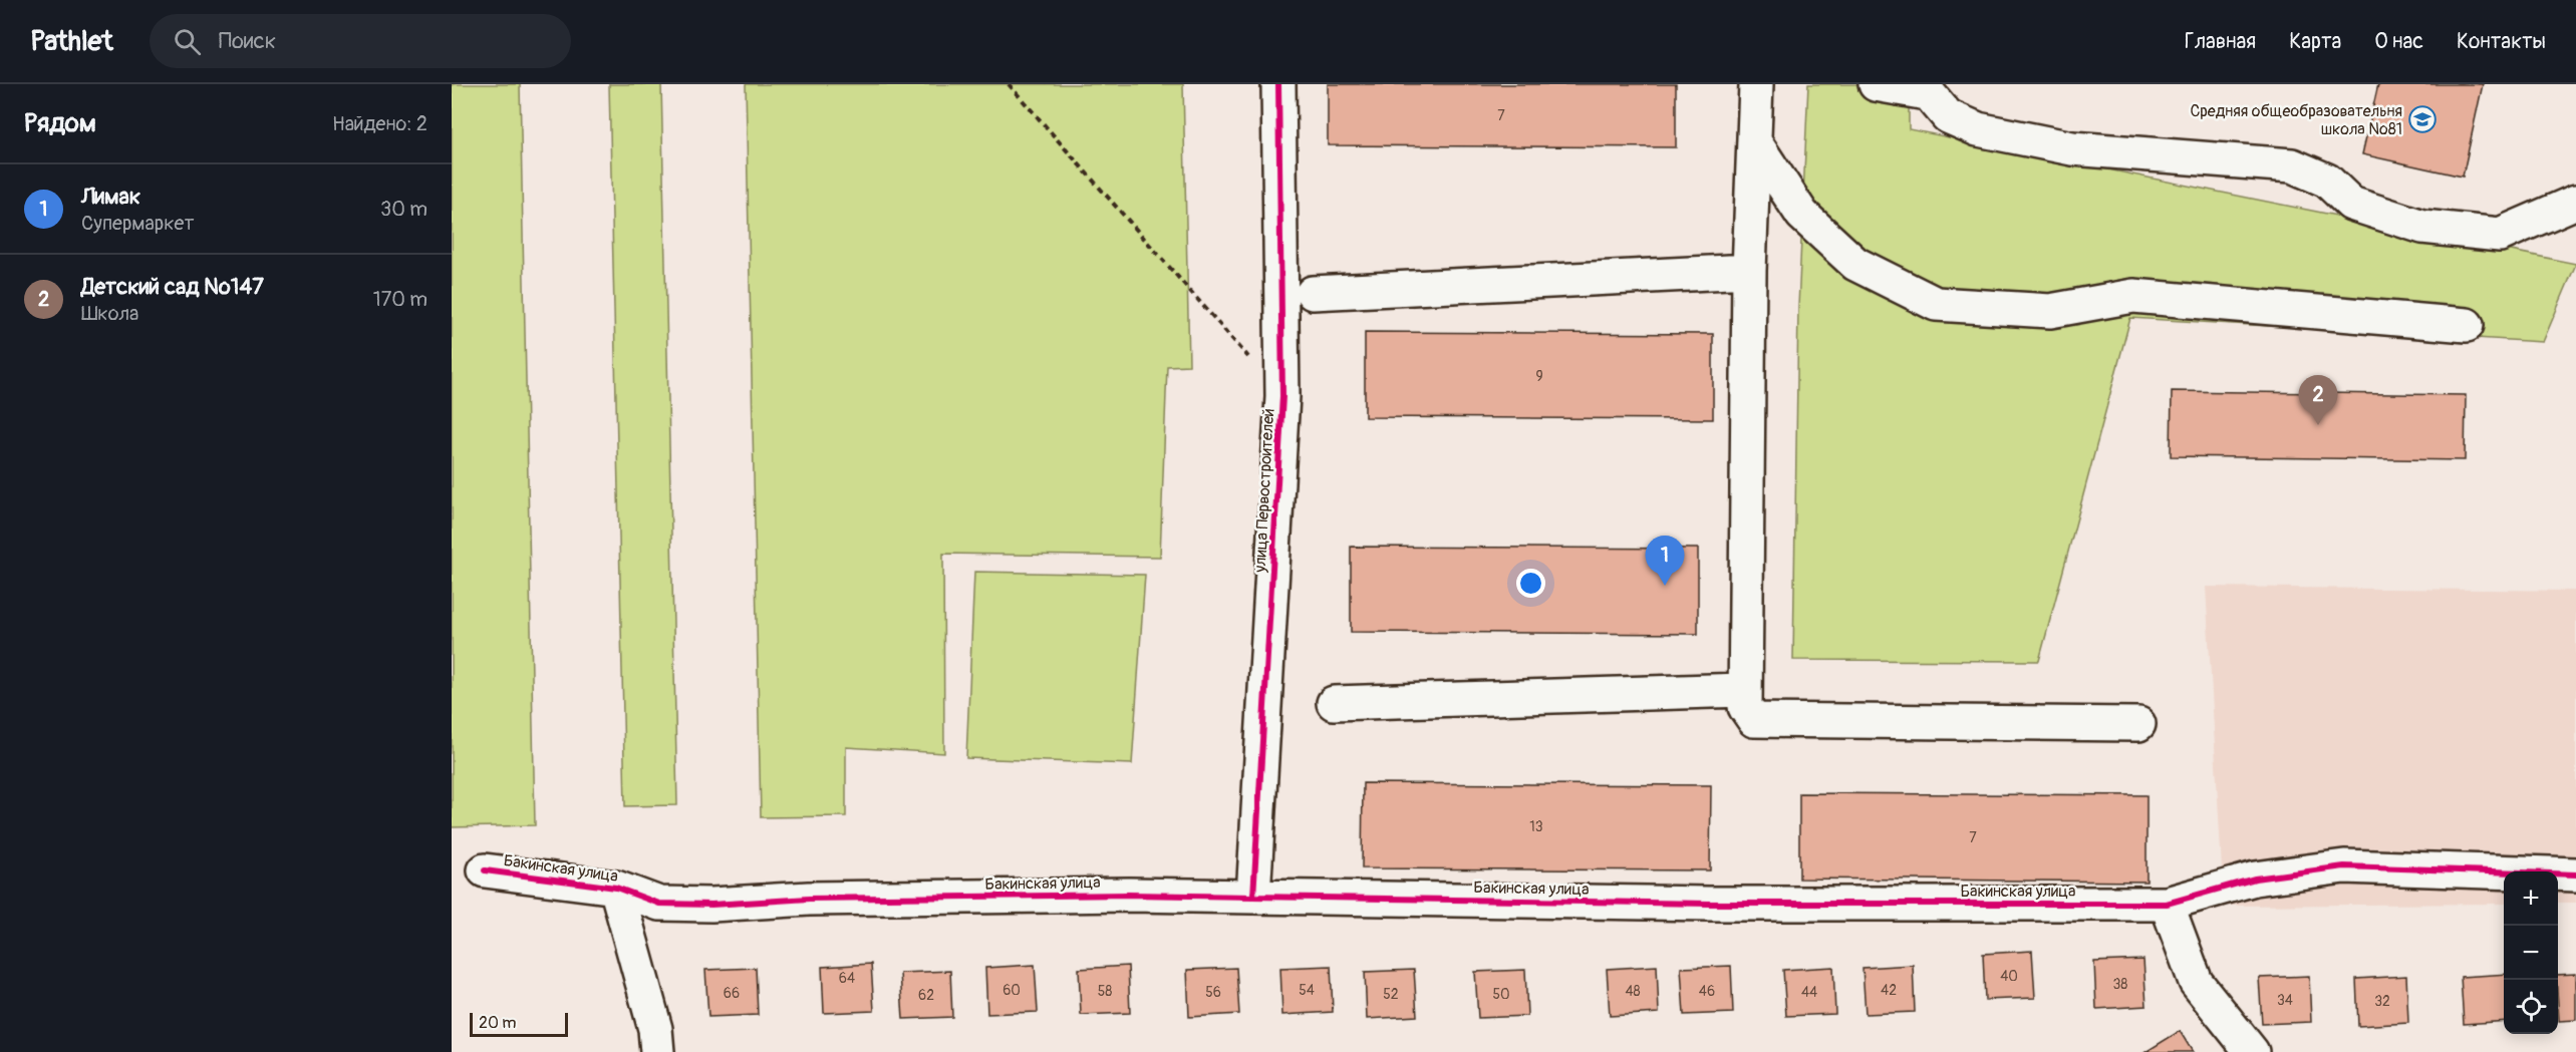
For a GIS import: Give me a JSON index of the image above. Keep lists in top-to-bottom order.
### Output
{
  "streets": {
    "street": ["улица Первостроителей", "Бакинская улица"]
  },
  "crossings": [
    ["улица Первостроителей", "Бакинская улица"]
  ],
  "places": {
    "school or university": ["Средняя общеобразовательня школа №81"]
  },
  "house_numbers": [
    "7",
    "9",
    "13",
    "7",
    "40",
    "64",
    "38",
    "60",
    "54",
    "42",
    "58",
    "48",
    "46",
    "56",
    "44",
    "66",
    "52",
    "50",
    "62",
    "34",
    "32"
  ],
  "scale_bar": "20 m",
  "page": {
    "header": "Pathlet",
    "search": "Поиск",
    "nav": [
      "Главная",
      "Карта",
      "О нас",
      "Контакты"
    ],
    "heading": ["Рядом", "Найдено: 2"],
    "list": [
      {
        "mark": "1",
        "name": "Лимак",
        "note": "Супермаркет",
        "value": "30 m"
      },
      {
        "mark": "2",
        "name": "Детский сад №147",
        "note": "Школа",
        "value": "170 m"
      }
    ],
    "pins": ["2", "1"],
    "map_buttons": ["+", "−"],
    "scale": "20 m"
  }
}
